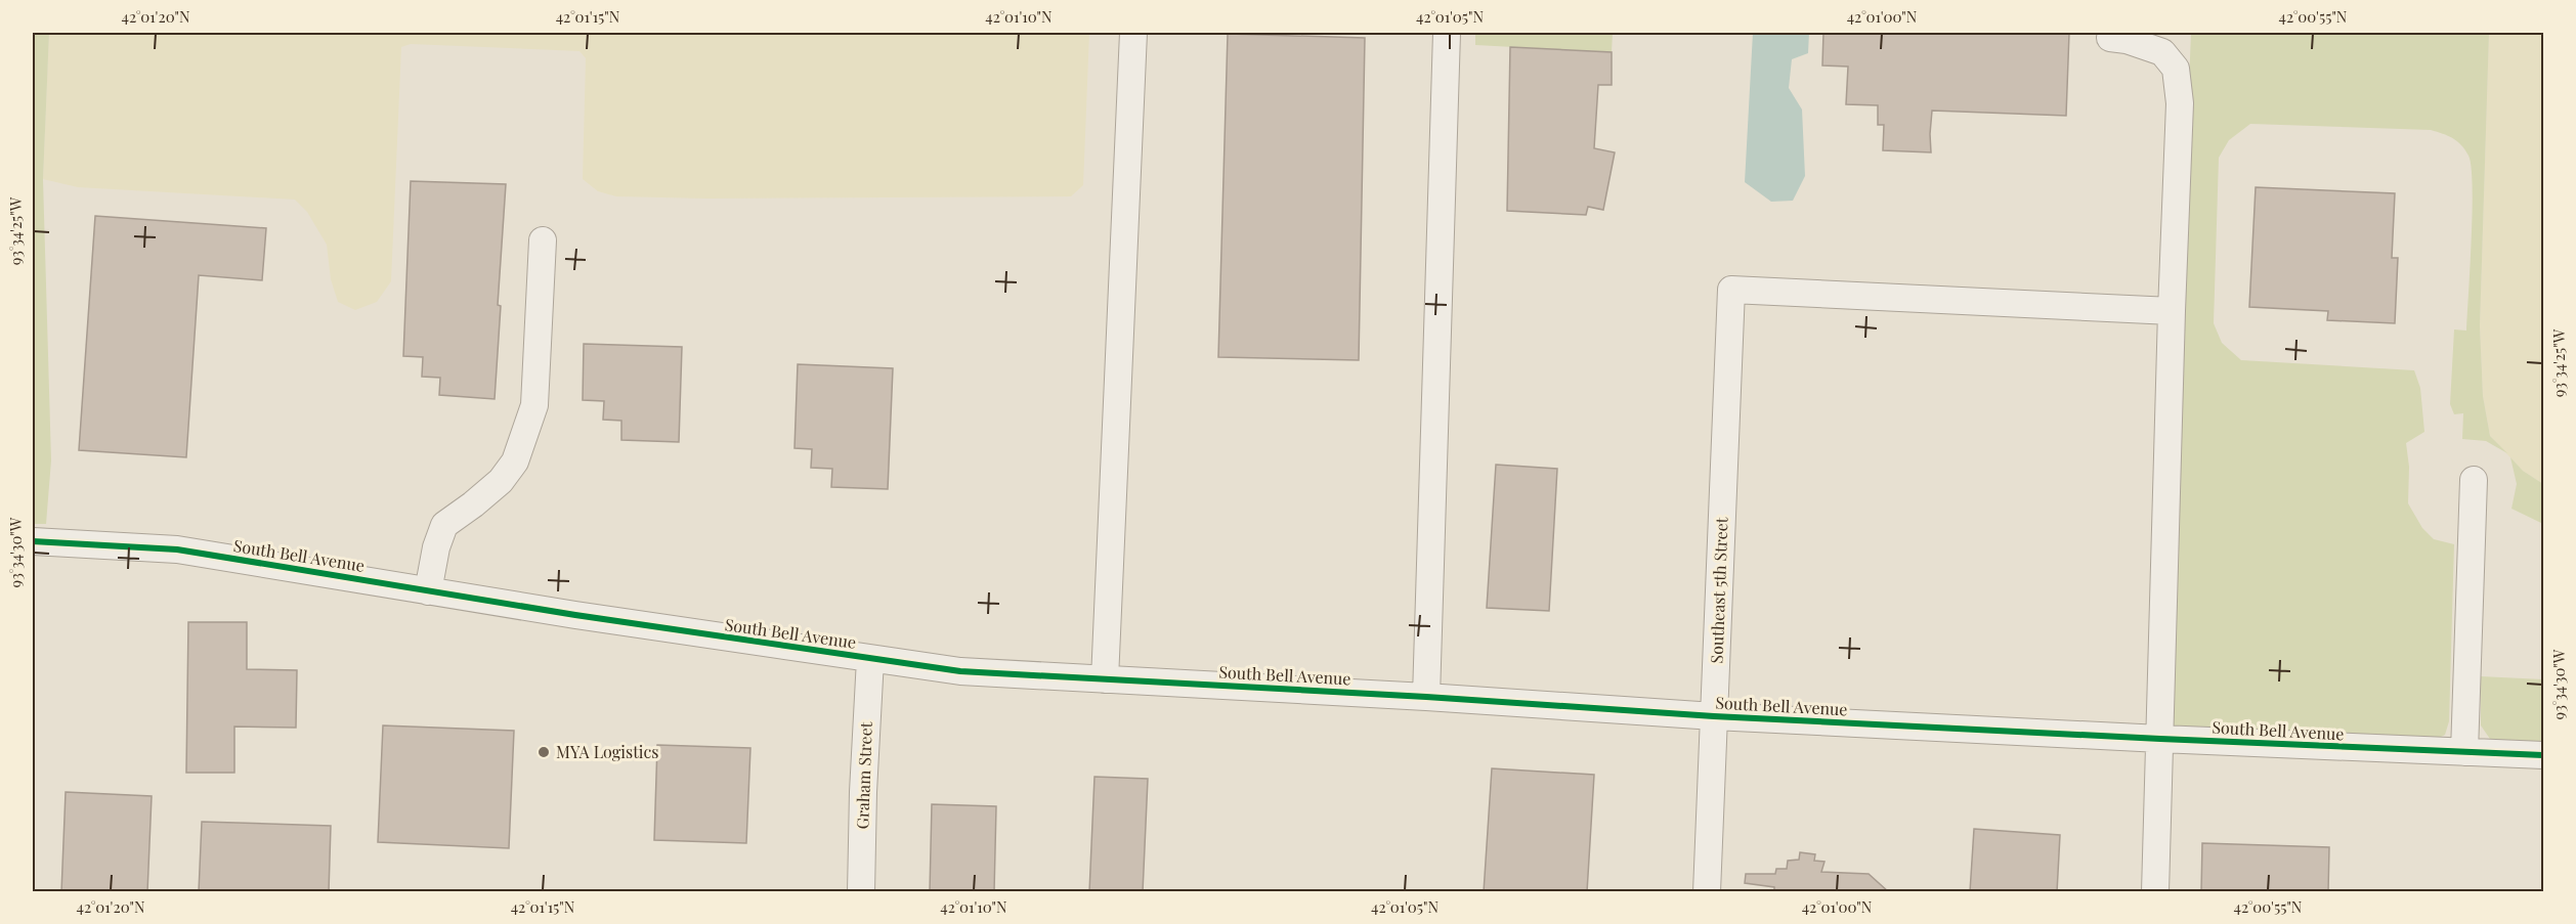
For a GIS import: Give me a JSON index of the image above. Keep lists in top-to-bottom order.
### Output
{
  "streets": {
    "street": ["South Bell Avenue", "Southeast 5th Street", "Graham Street"]
  },
  "crossings": [
    ["South Bell Avenue", "Southeast 5th Street"],
    ["South Bell Avenue", "Graham Street"]
  ],
  "places": ["MYA Logistics"],
  "coordinates": [
    "42°01'20\"N",
    "42°01'15\"N",
    "42°01'10\"N",
    "42°01'05\"N",
    "42°01'00\"N",
    "42°00'55\"N",
    "93°34'25\"W",
    "93°34'30\"W"
  ]
}
